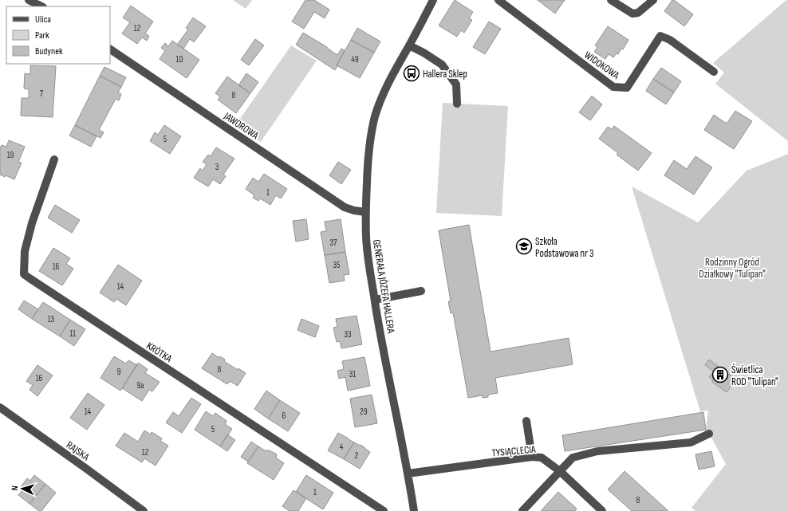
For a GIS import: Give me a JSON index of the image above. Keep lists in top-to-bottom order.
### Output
{
  "streets": {
    "street": [
      "WIDOKOWA",
      "JAWOROWA",
      "GENERAŁA JÓZEFA HALLERA",
      "KRÓTKA",
      "RAJSKA",
      "TYSIĄCLECIA"
    ]
  },
  "crossings": [
    ["JAWOROWA", "GENERAŁA JÓZEFA HALLERA"],
    ["GENERAŁA JÓZEFA HALLERA", "TYSIĄCLECIA"]
  ],
  "parks": ["Rodzinny Ogród Działkowy \"Tulipan\""],
  "places": {
    "bus stop": ["Hallera Sklep"],
    "school or university": ["Szkoła Podstawowa nr 3"],
    "building": ["Świetlica ROD \"Tulipan\""]
  },
  "house_numbers": [
    "12",
    "10",
    "49",
    "7",
    "8",
    "5",
    "19",
    "3",
    "1",
    "37",
    "35",
    "16",
    "14",
    "13",
    "11",
    "33",
    "8",
    "9",
    "31",
    "16",
    "9a",
    "14",
    "29",
    "6",
    "5",
    "4",
    "12",
    "2",
    "1",
    "8"
  ],
  "legend": ["Ulica", "Park", "Budynek"],
  "north": "left"
}
